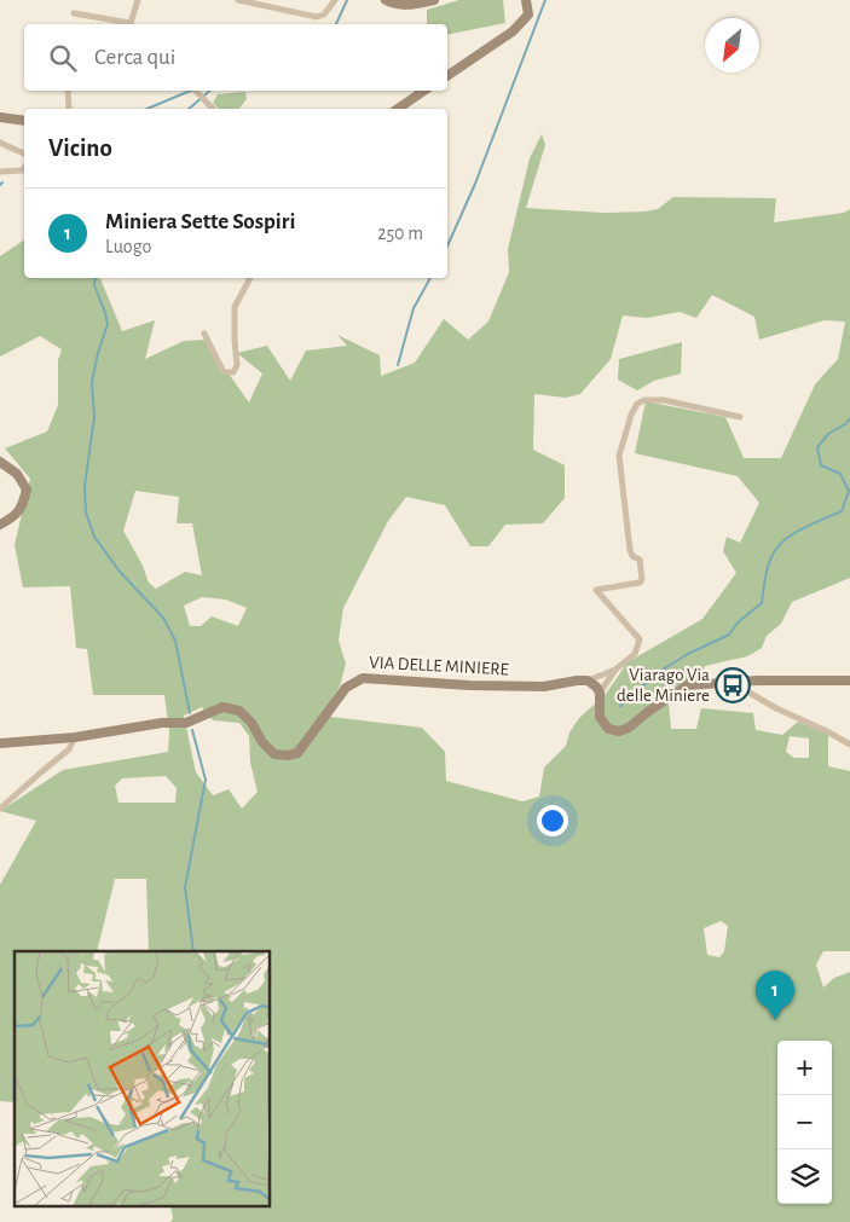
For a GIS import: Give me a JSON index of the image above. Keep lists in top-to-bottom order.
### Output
{
  "streets": {
    "street": ["VIA DELLE MINIERE"]
  },
  "places": {
    "bus stop": ["Viarago Via delle Miniere"]
  },
  "north": "bottom left",
  "page": {
    "search": "Cerca qui",
    "heading": "Vicino",
    "list": [
      {
        "mark": "1",
        "name": "Miniera Sette Sospiri",
        "note": "Luogo",
        "value": "250 m"
      }
    ],
    "pins": "1",
    "map_buttons": ["+", "−"]
  }
}
